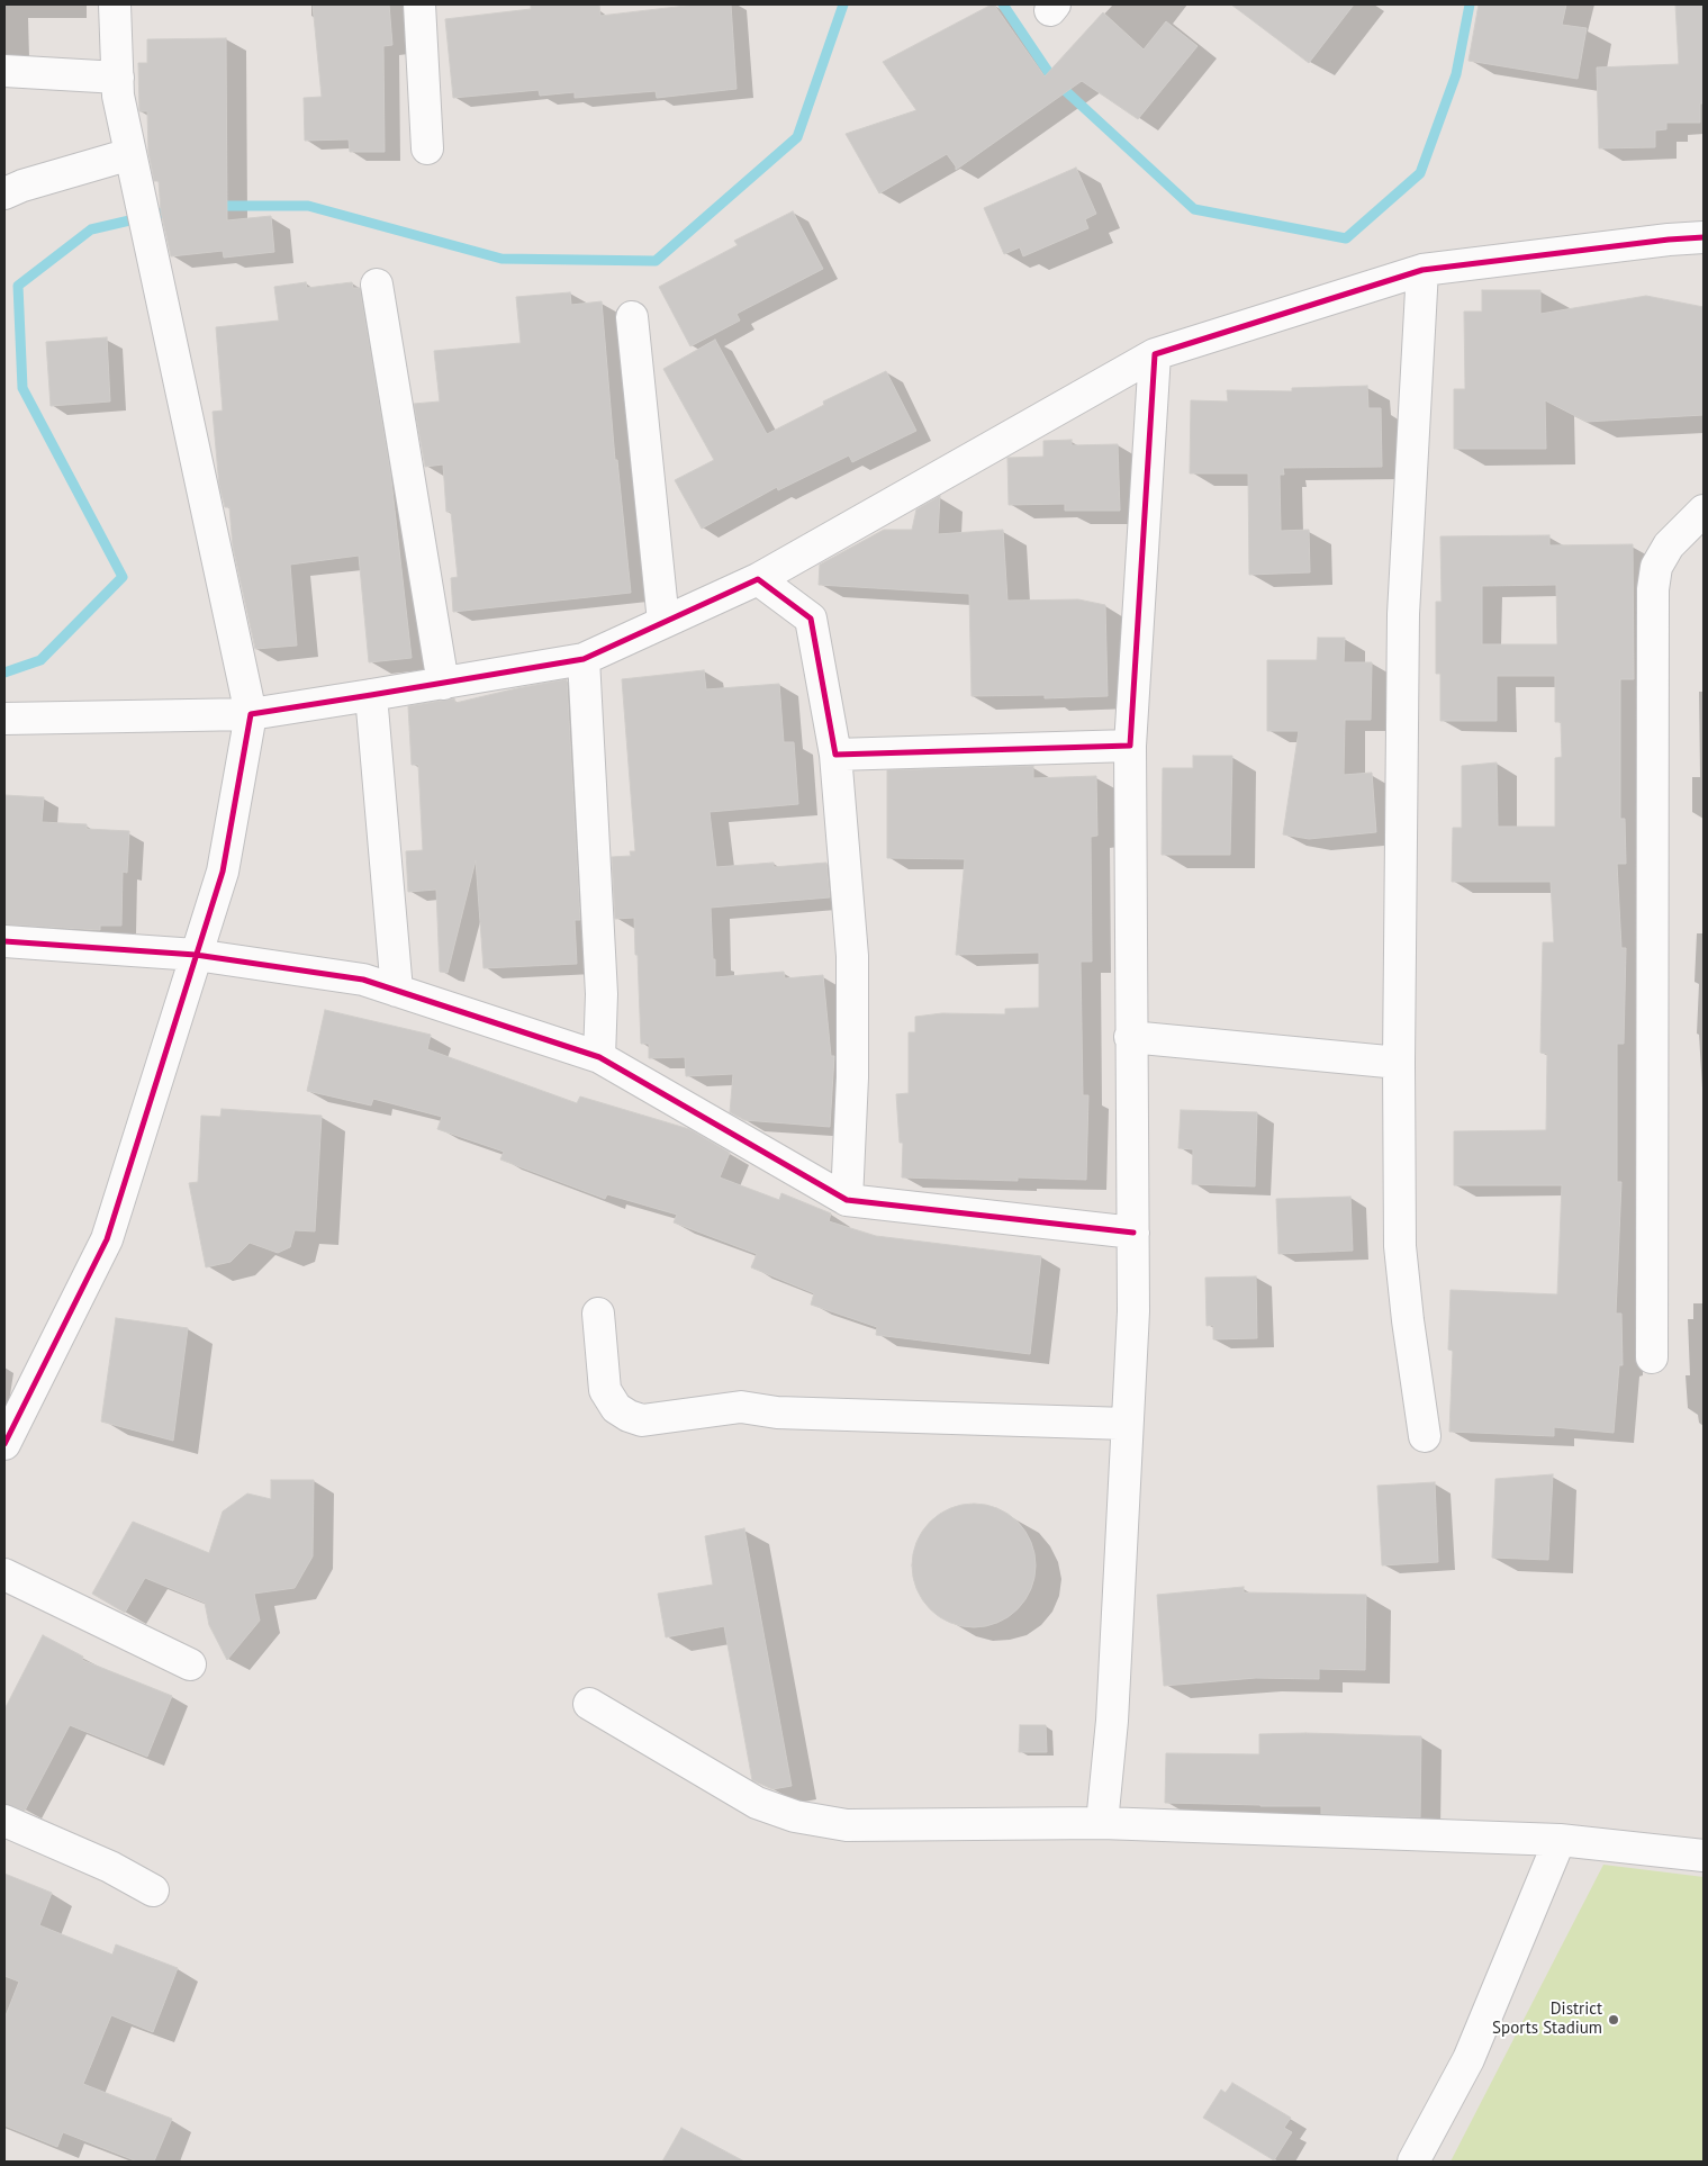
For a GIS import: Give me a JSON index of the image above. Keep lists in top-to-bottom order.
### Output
{
  "places": ["District Sports Stadium"]
}
